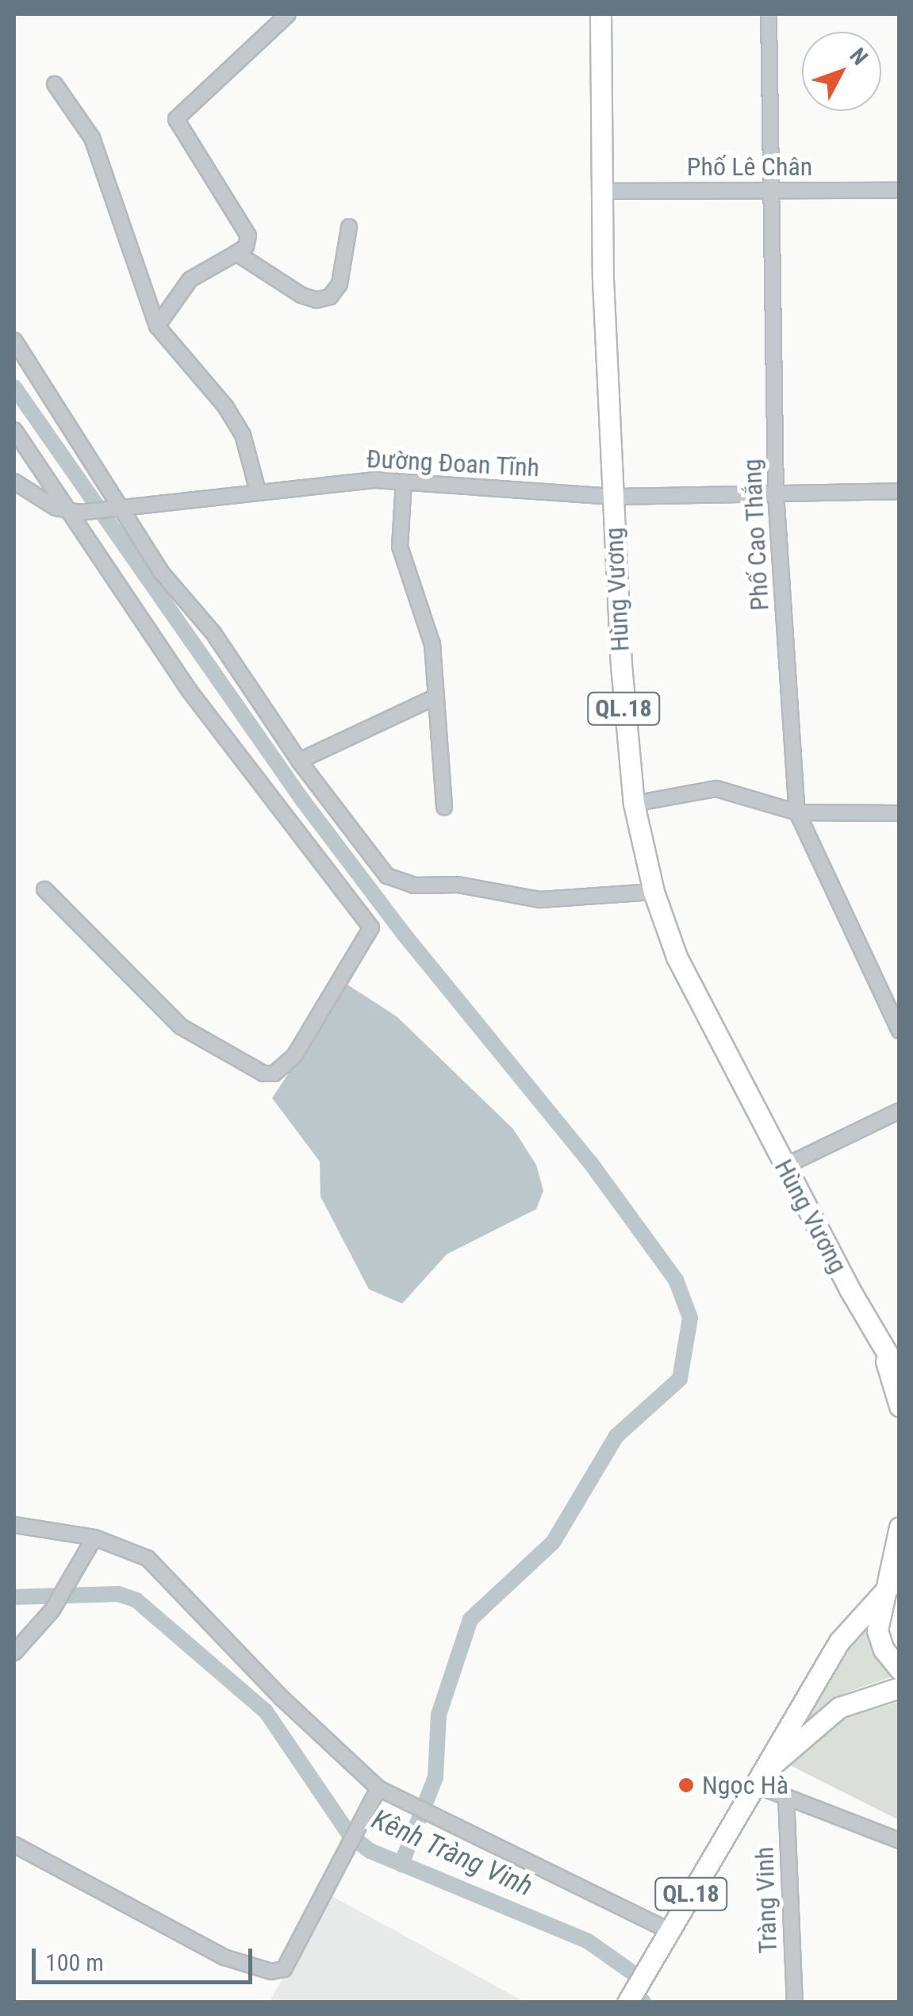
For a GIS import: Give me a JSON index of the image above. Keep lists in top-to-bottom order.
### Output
{
  "streets": {
    "highway": ["Hùng Vương", "QL.18"],
    "street": [
      "Phố Lê Chân",
      "Đường Đoan Tĩnh",
      "Phố Cao Thắng",
      "Tràng Vinh"
    ]
  },
  "crossings": [
    ["Phố Lê Chân", "Phố Cao Thắng"],
    ["Phố Lê Chân", "Hùng Vương"],
    ["Đường Đoan Tĩnh", "Phố Cao Thắng"],
    ["Đường Đoan Tĩnh", "Hùng Vương"]
  ],
  "water": ["Kênh Tràng Vinh"],
  "places": ["Ngọc Hà"],
  "scale_bar": "100 m",
  "north": "top right"
}
